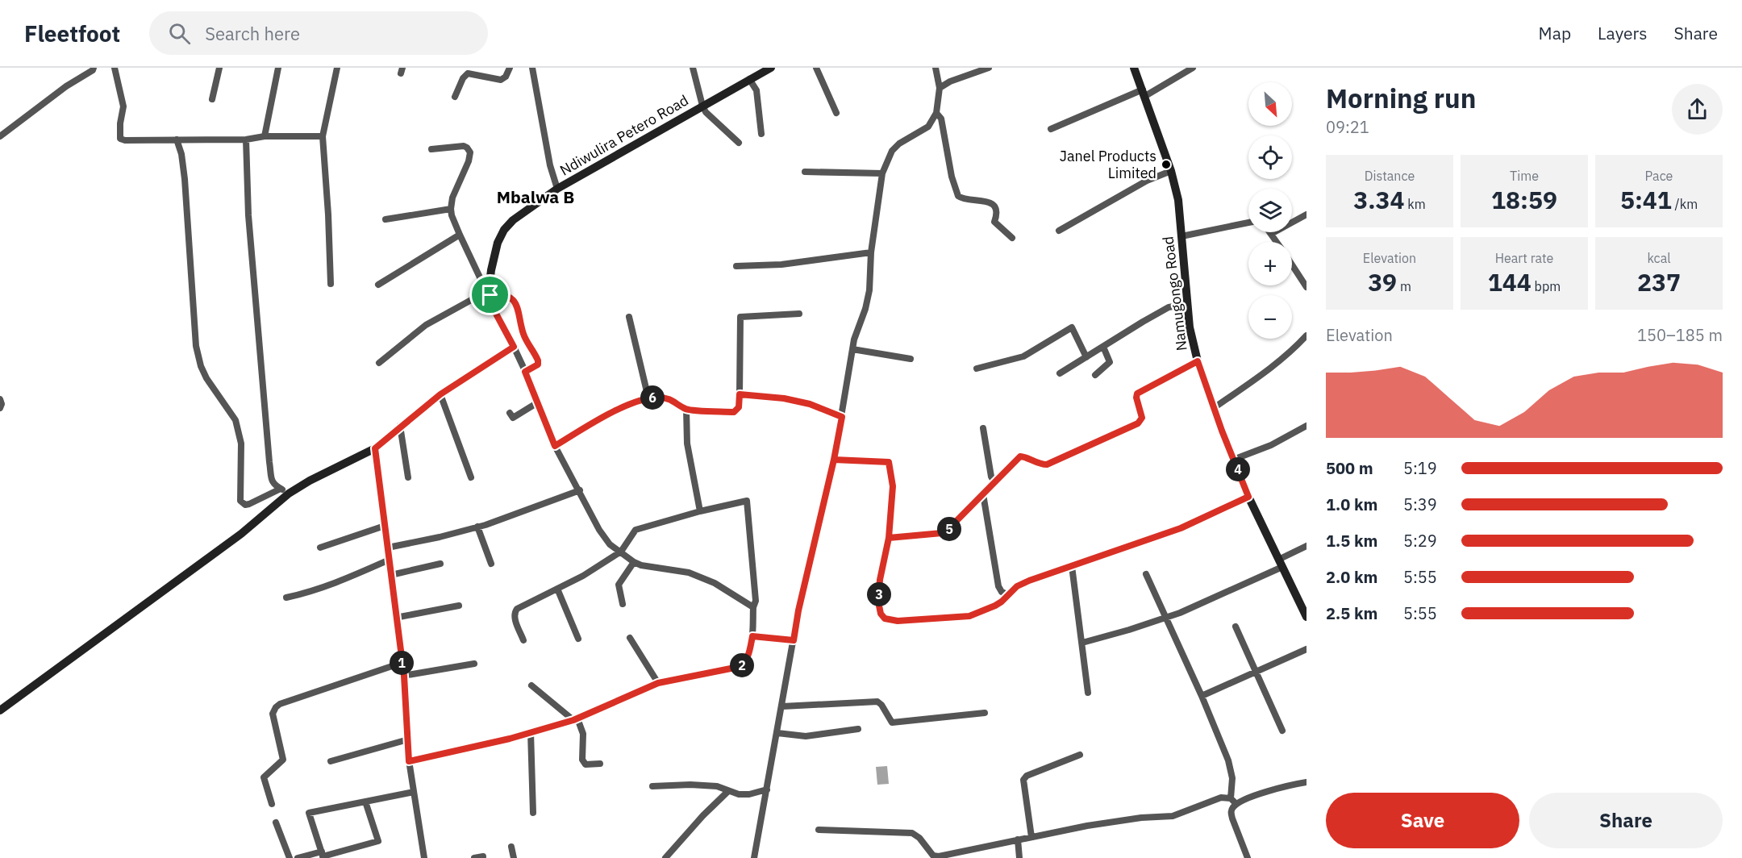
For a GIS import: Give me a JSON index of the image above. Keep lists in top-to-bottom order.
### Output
{
  "streets": {
    "street": ["Ndiwulira Petero Road", "Namugongo Road"]
  },
  "districts": ["Mbalwa B"],
  "places": ["Janel Products Limited"],
  "north": "bottom right",
  "page": {
    "header": "Fleetfoot",
    "search": "Search here",
    "nav": ["Map", "Layers", "Share"],
    "heading": ["Morning run", "09:21"],
    "map_buttons": ["+", "−"],
    "stats": [
      ["Distance", "3.34 km"],
      ["Time", "18:59"],
      ["Pace", "5:41 /km"],
      ["Elevation", "39 m"],
      ["Heart rate", "144 bpm"],
      ["kcal", "237"]
    ],
    "chart": ["Elevation", "150–185 m"],
    "pins": [
      "6",
      "4",
      "5",
      "3",
      "1",
      "2"
    ],
    "list": [
      {
        "name": "500 m",
        "note": "5:19"
      },
      {
        "name": "1.0 km",
        "note": "5:39"
      },
      {
        "name": "1.5 km",
        "note": "5:29"
      },
      {
        "name": "2.0 km",
        "note": "5:55"
      },
      {
        "name": "2.5 km",
        "note": "5:55"
      }
    ],
    "buttons": ["Save", "Share"]
  }
}
